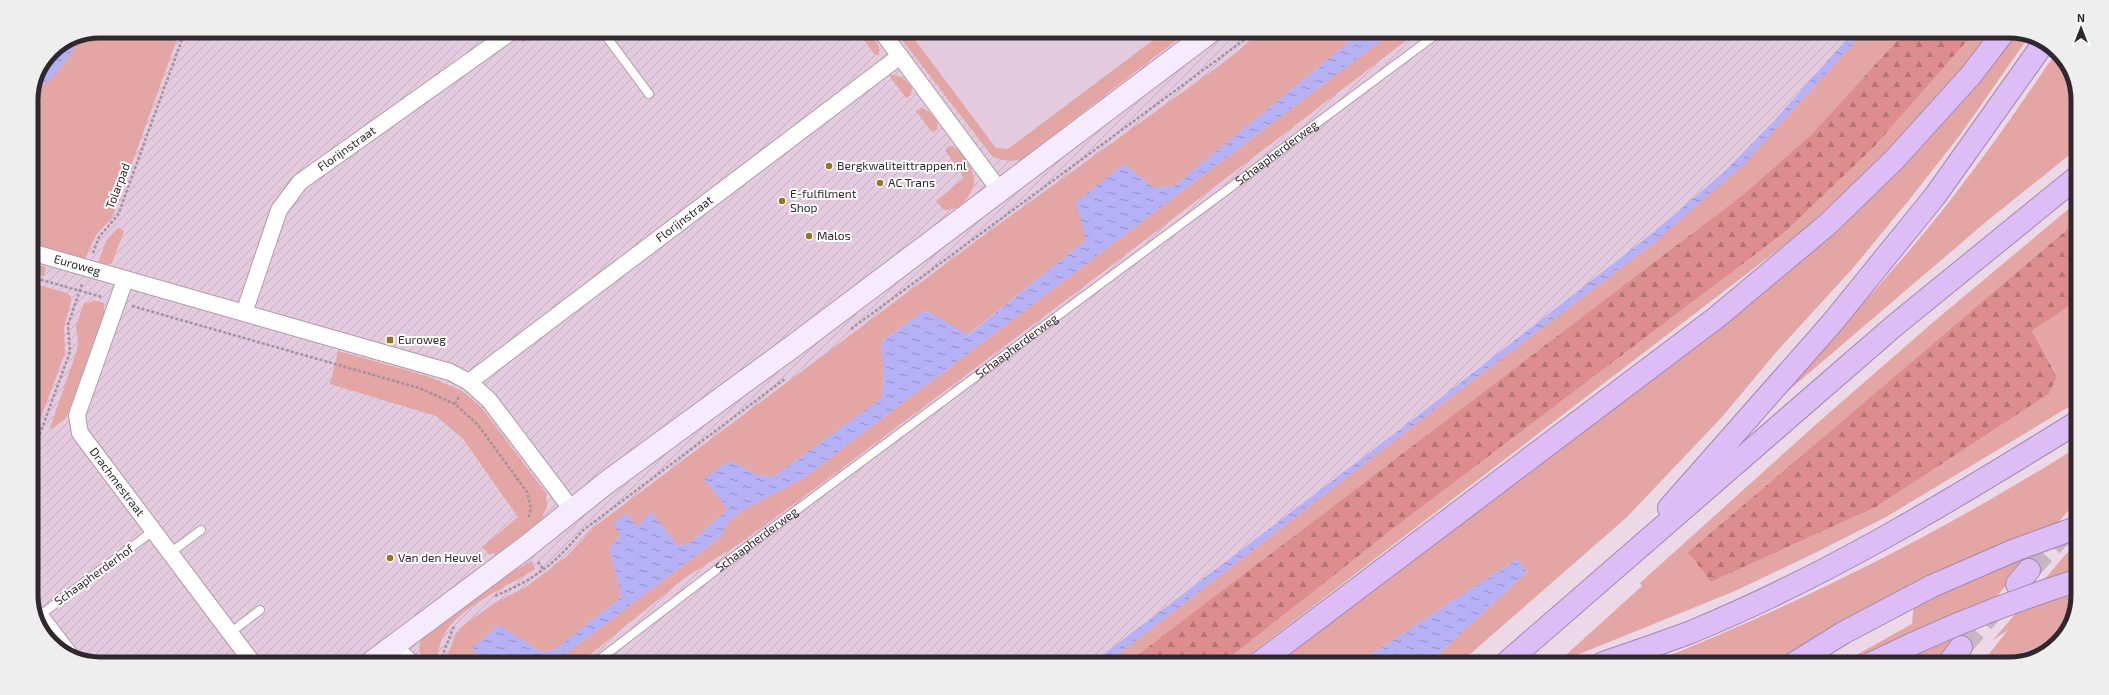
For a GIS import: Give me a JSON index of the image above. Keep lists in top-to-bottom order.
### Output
{
  "streets": {
    "street": ["Florijnstraat", "Euroweg", "Drachmestraat"],
    "lane": ["Schaapherderweg", "Schaapherderhof"],
    "path": ["Tolarpad"]
  },
  "crossings": [
    ["Florijnstraat", "Euroweg"],
    ["Tolarpad", "Euroweg"],
    ["Euroweg", "Drachmestraat"],
    ["Drachmestraat", "Schaapherderhof"]
  ],
  "places": {
    "other": [
      "Bergkwaliteittrappen.nl",
      "AC Trans",
      "E-fulfilment Shop",
      "Malos",
      "Van den Heuvel"
    ],
    "transit": ["Euroweg"]
  },
  "north": "top"
}
